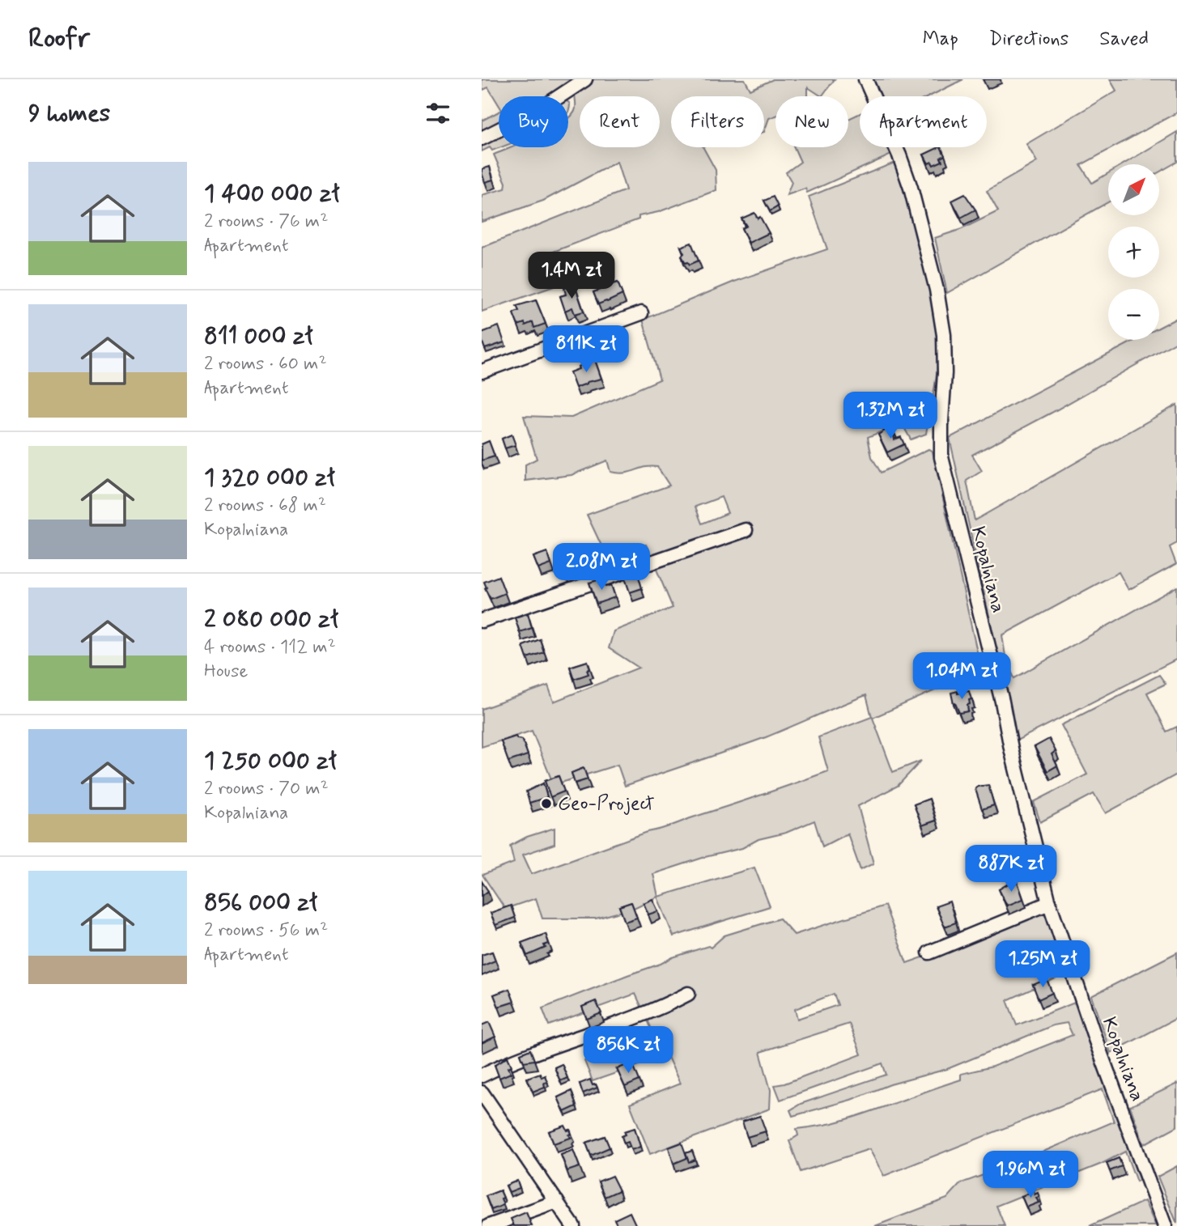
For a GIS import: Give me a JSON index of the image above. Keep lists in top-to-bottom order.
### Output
{
  "streets": {
    "street": ["Kopalniana"]
  },
  "places": ["Geo-Project"],
  "north": "top right",
  "page": {
    "header": "Roofr",
    "nav": ["Map", "Directions", "Saved"],
    "heading": "9 homes",
    "chip": [
      "Buy",
      "Rent",
      "Filters",
      "New",
      "Apartment"
    ],
    "list": [
      {
        "name": "1 400 000 zł",
        "note": "2 rooms · 76 m² · Apartment"
      },
      {
        "name": "811 000 zł",
        "note": "2 rooms · 60 m² · Apartment"
      },
      {
        "name": "1 320 000 zł",
        "note": "2 rooms · 68 m² · Kopalniana"
      },
      {
        "name": "2 080 000 zł",
        "note": "4 rooms · 112 m² · House"
      },
      {
        "name": "1 250 000 zł",
        "note": "2 rooms · 70 m² · Kopalniana"
      },
      {
        "name": "856 000 zł",
        "note": "2 rooms · 56 m² · Apartment"
      }
    ],
    "map_buttons": ["+", "−"],
    "price": [
      "1.4M zł",
      "811K zł",
      "1.32M zł",
      "2.08M zł",
      "1.04M zł",
      "887K zł",
      "1.25M zł",
      "856K zł",
      "1.96M zł"
    ]
  }
}
